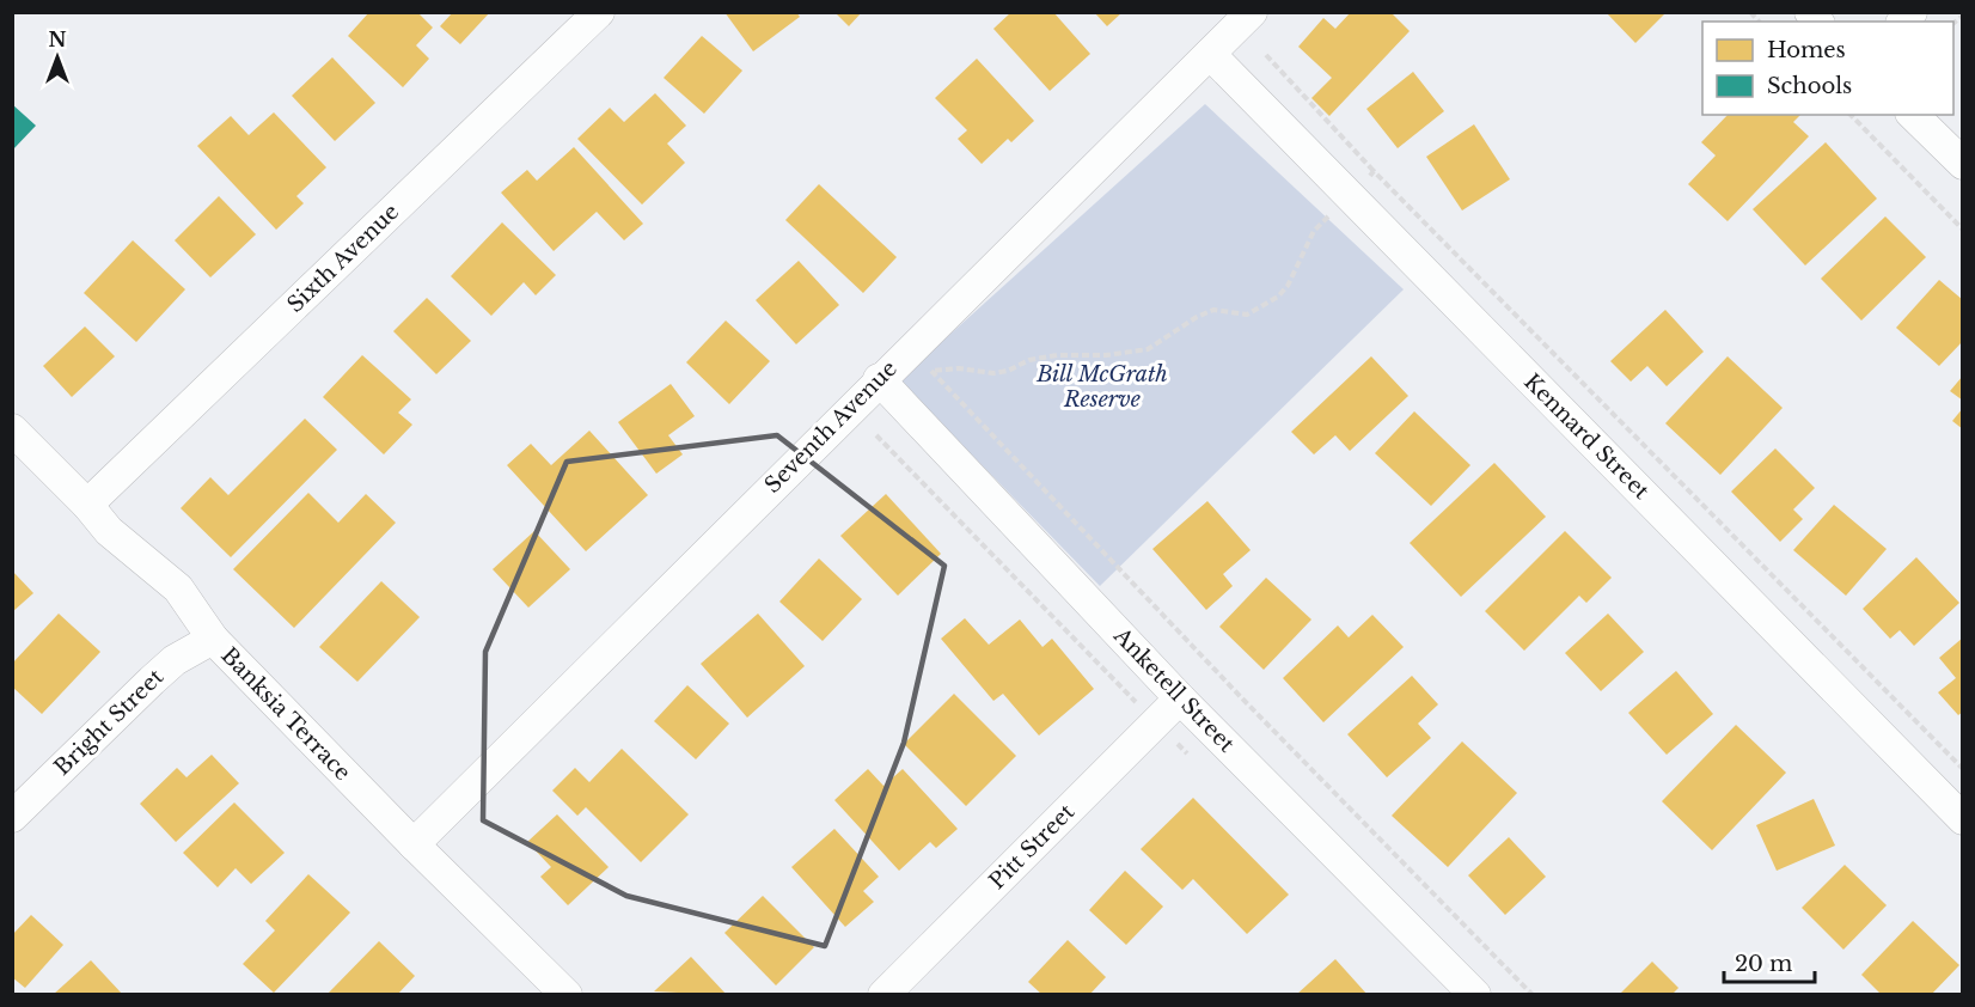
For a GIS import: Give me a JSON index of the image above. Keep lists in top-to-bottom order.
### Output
{
  "streets": {
    "street": [
      "Sixth Avenue",
      "Seventh Avenue",
      "Kennard Street",
      "Anketell Street",
      "Banksia Terrace",
      "Bright Street",
      "Pitt Street"
    ]
  },
  "crossings": [
    ["Sixth Avenue", "Banksia Terrace"],
    ["Seventh Avenue", "Kennard Street"],
    ["Seventh Avenue", "Anketell Street"],
    ["Seventh Avenue", "Banksia Terrace"],
    ["Anketell Street", "Pitt Street"],
    ["Banksia Terrace", "Bright Street"]
  ],
  "parks": ["Bill McGrath Reserve"],
  "legend": ["Homes", "Schools"],
  "scale_bar": "20 m",
  "north": "top"
}
